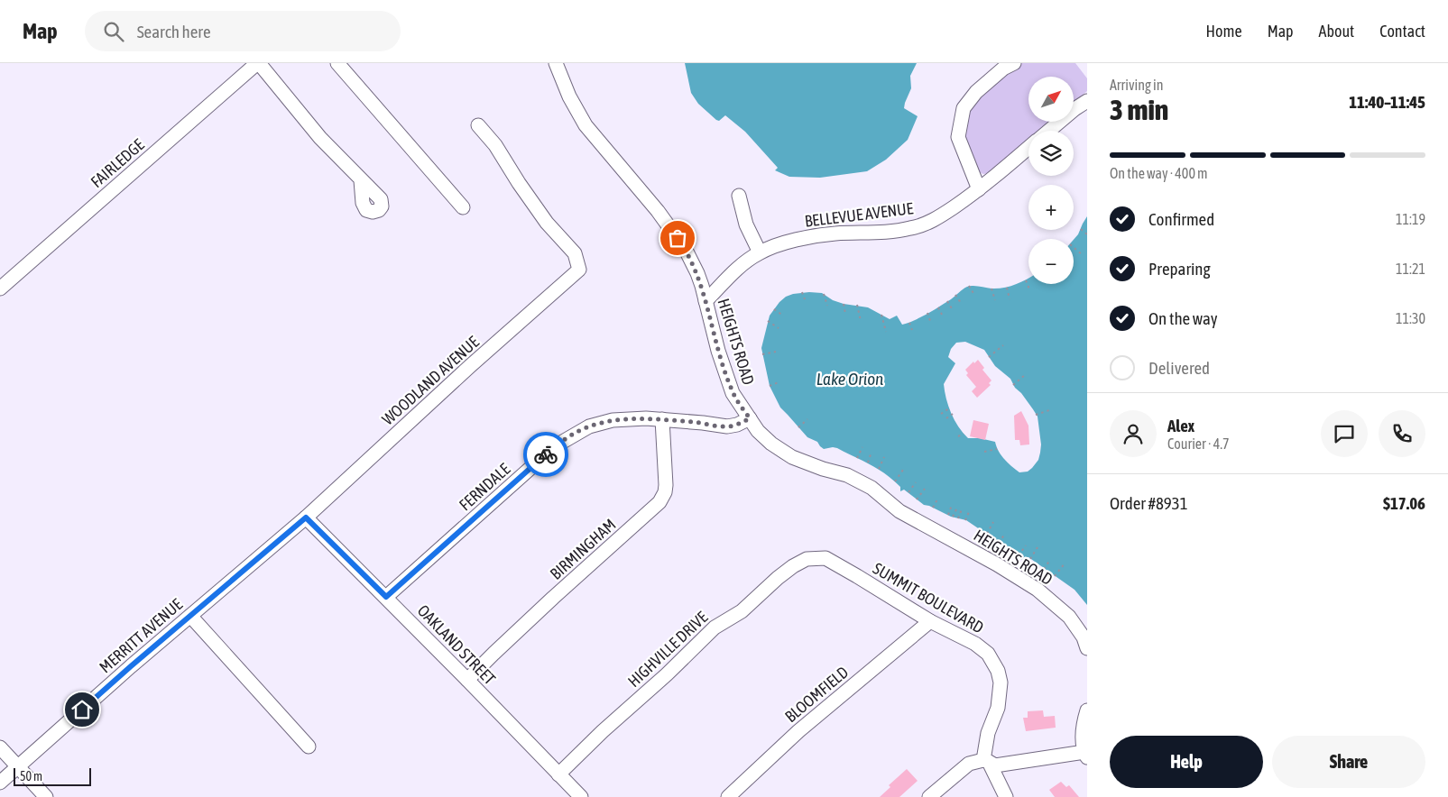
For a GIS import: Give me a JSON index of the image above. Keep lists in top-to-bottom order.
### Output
{
  "streets": {
    "street": [
      "FAIRLEDGE",
      "BELLEVUE AVENUE",
      "HEIGHTS ROAD",
      "WOODLAND AVENUE",
      "FERNDALE",
      "BIRMINGHAM",
      "SUMMIT BOULEVARD",
      "MERRITT AVENUE",
      "OAKLAND STREET",
      "HIGHVILLE DRIVE",
      "BLOOMFIELD"
    ]
  },
  "crossings": [
    ["BELLEVUE AVENUE", "HEIGHTS ROAD"],
    ["HEIGHTS ROAD", "FERNDALE"],
    ["WOODLAND AVENUE", "MERRITT AVENUE"],
    ["WOODLAND AVENUE", "OAKLAND STREET"],
    ["FERNDALE", "BIRMINGHAM"],
    ["FERNDALE", "OAKLAND STREET"],
    ["BIRMINGHAM", "OAKLAND STREET"],
    ["SUMMIT BOULEVARD", "HIGHVILLE DRIVE"],
    ["SUMMIT BOULEVARD", "BLOOMFIELD"],
    ["MERRITT AVENUE", "OAKLAND STREET"],
    ["OAKLAND STREET", "HIGHVILLE DRIVE"]
  ],
  "water": ["Lake Orion"],
  "scale_bar": "50 m",
  "north": "top right",
  "page": {
    "header": "Map",
    "search": "Search here",
    "nav": [
      "Home",
      "Map",
      "About",
      "Contact"
    ],
    "heading": ["3 min", "Arriving in", "11:40–11:45"],
    "panel": [
      "Alex",
      "Courier · 4.7",
      "Order #8931",
      "$17.06"
    ],
    "map_buttons": ["+", "−"],
    "bar": "On the way · 400 m",
    "list": [
      ["Confirmed", "11:19"],
      ["Preparing", "11:21"],
      ["On the way", "11:30"],
      "Delivered"
    ],
    "buttons": ["Help", "Share"],
    "scale": "50 m"
  }
}
